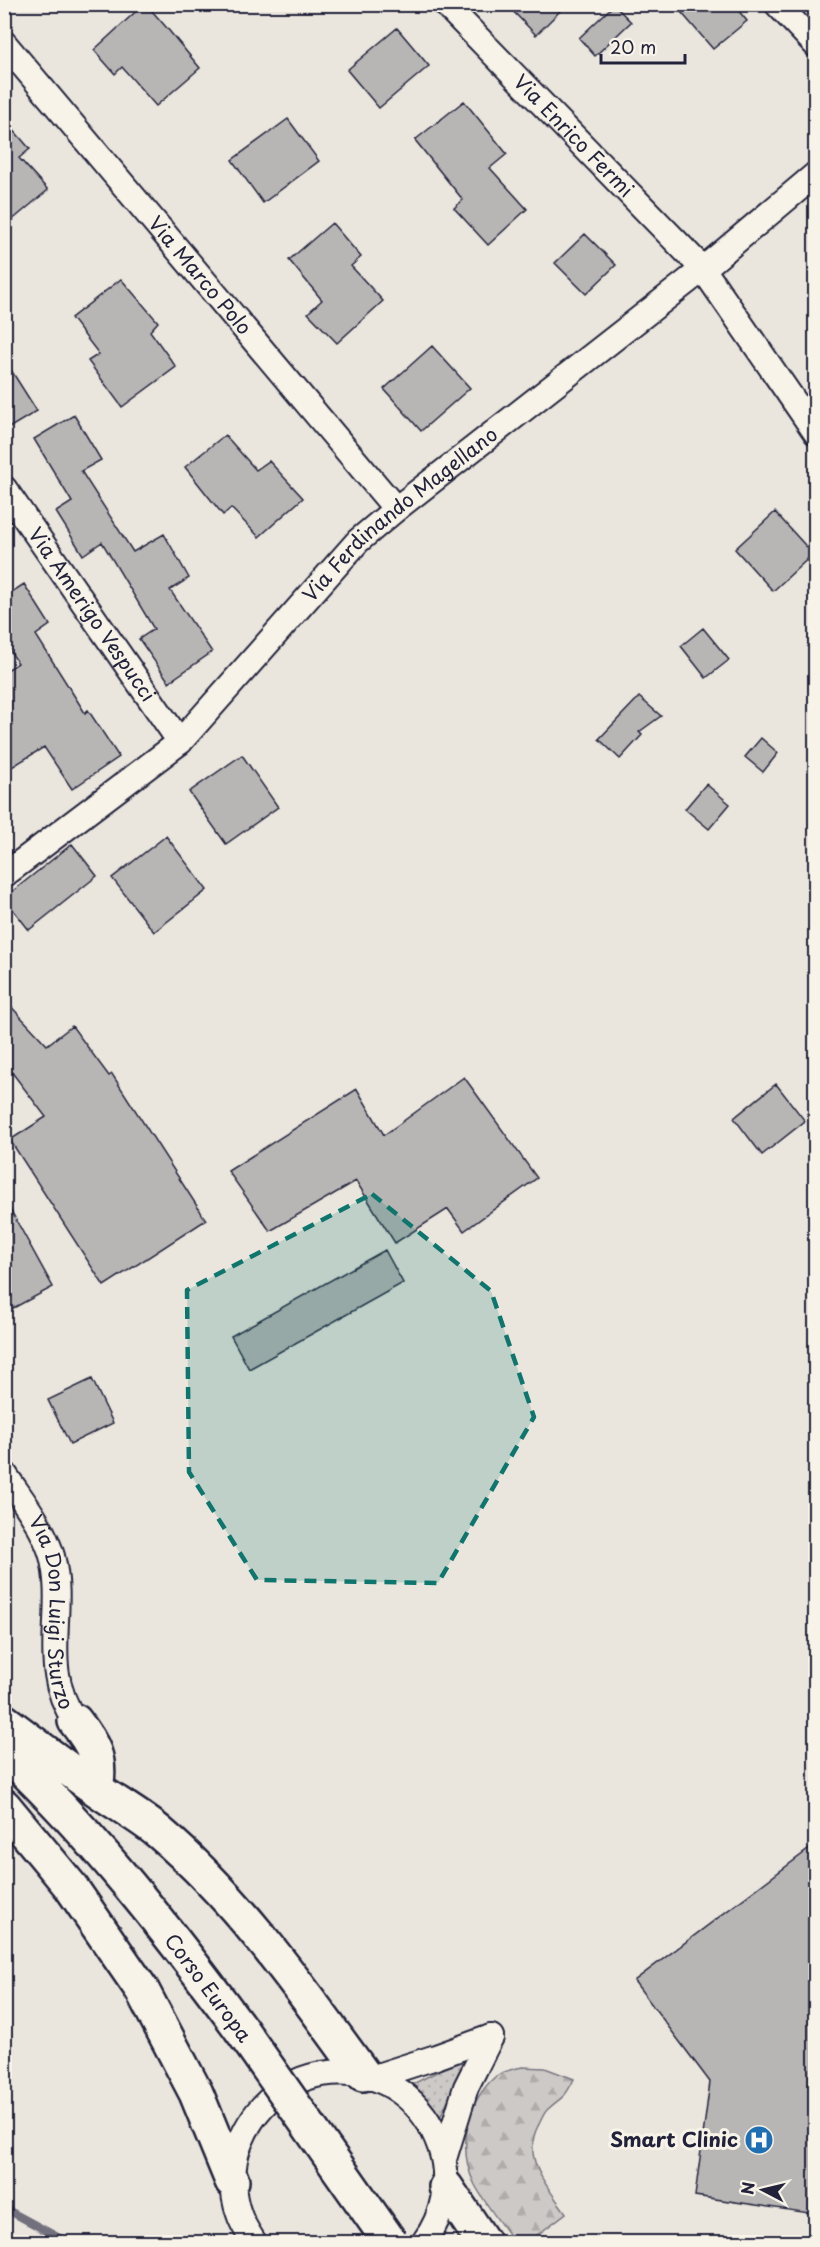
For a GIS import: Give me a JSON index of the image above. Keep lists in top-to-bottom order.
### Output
{
  "streets": {
    "main road": ["Corso Europa"],
    "street": [
      "Via Enrico Fermi",
      "Via Marco Polo",
      "Via Ferdinando Magellano",
      "Via Amerigo Vespucci",
      "Via Don Luigi Sturzo"
    ]
  },
  "crossings": [
    ["Via Enrico Fermi", "Via Ferdinando Magellano"],
    ["Via Marco Polo", "Via Ferdinando Magellano"],
    ["Via Ferdinando Magellano", "Via Amerigo Vespucci"]
  ],
  "places": {
    "hospital": ["Smart Clinic"]
  },
  "scale_bar": "20 m",
  "north": "left"
}
